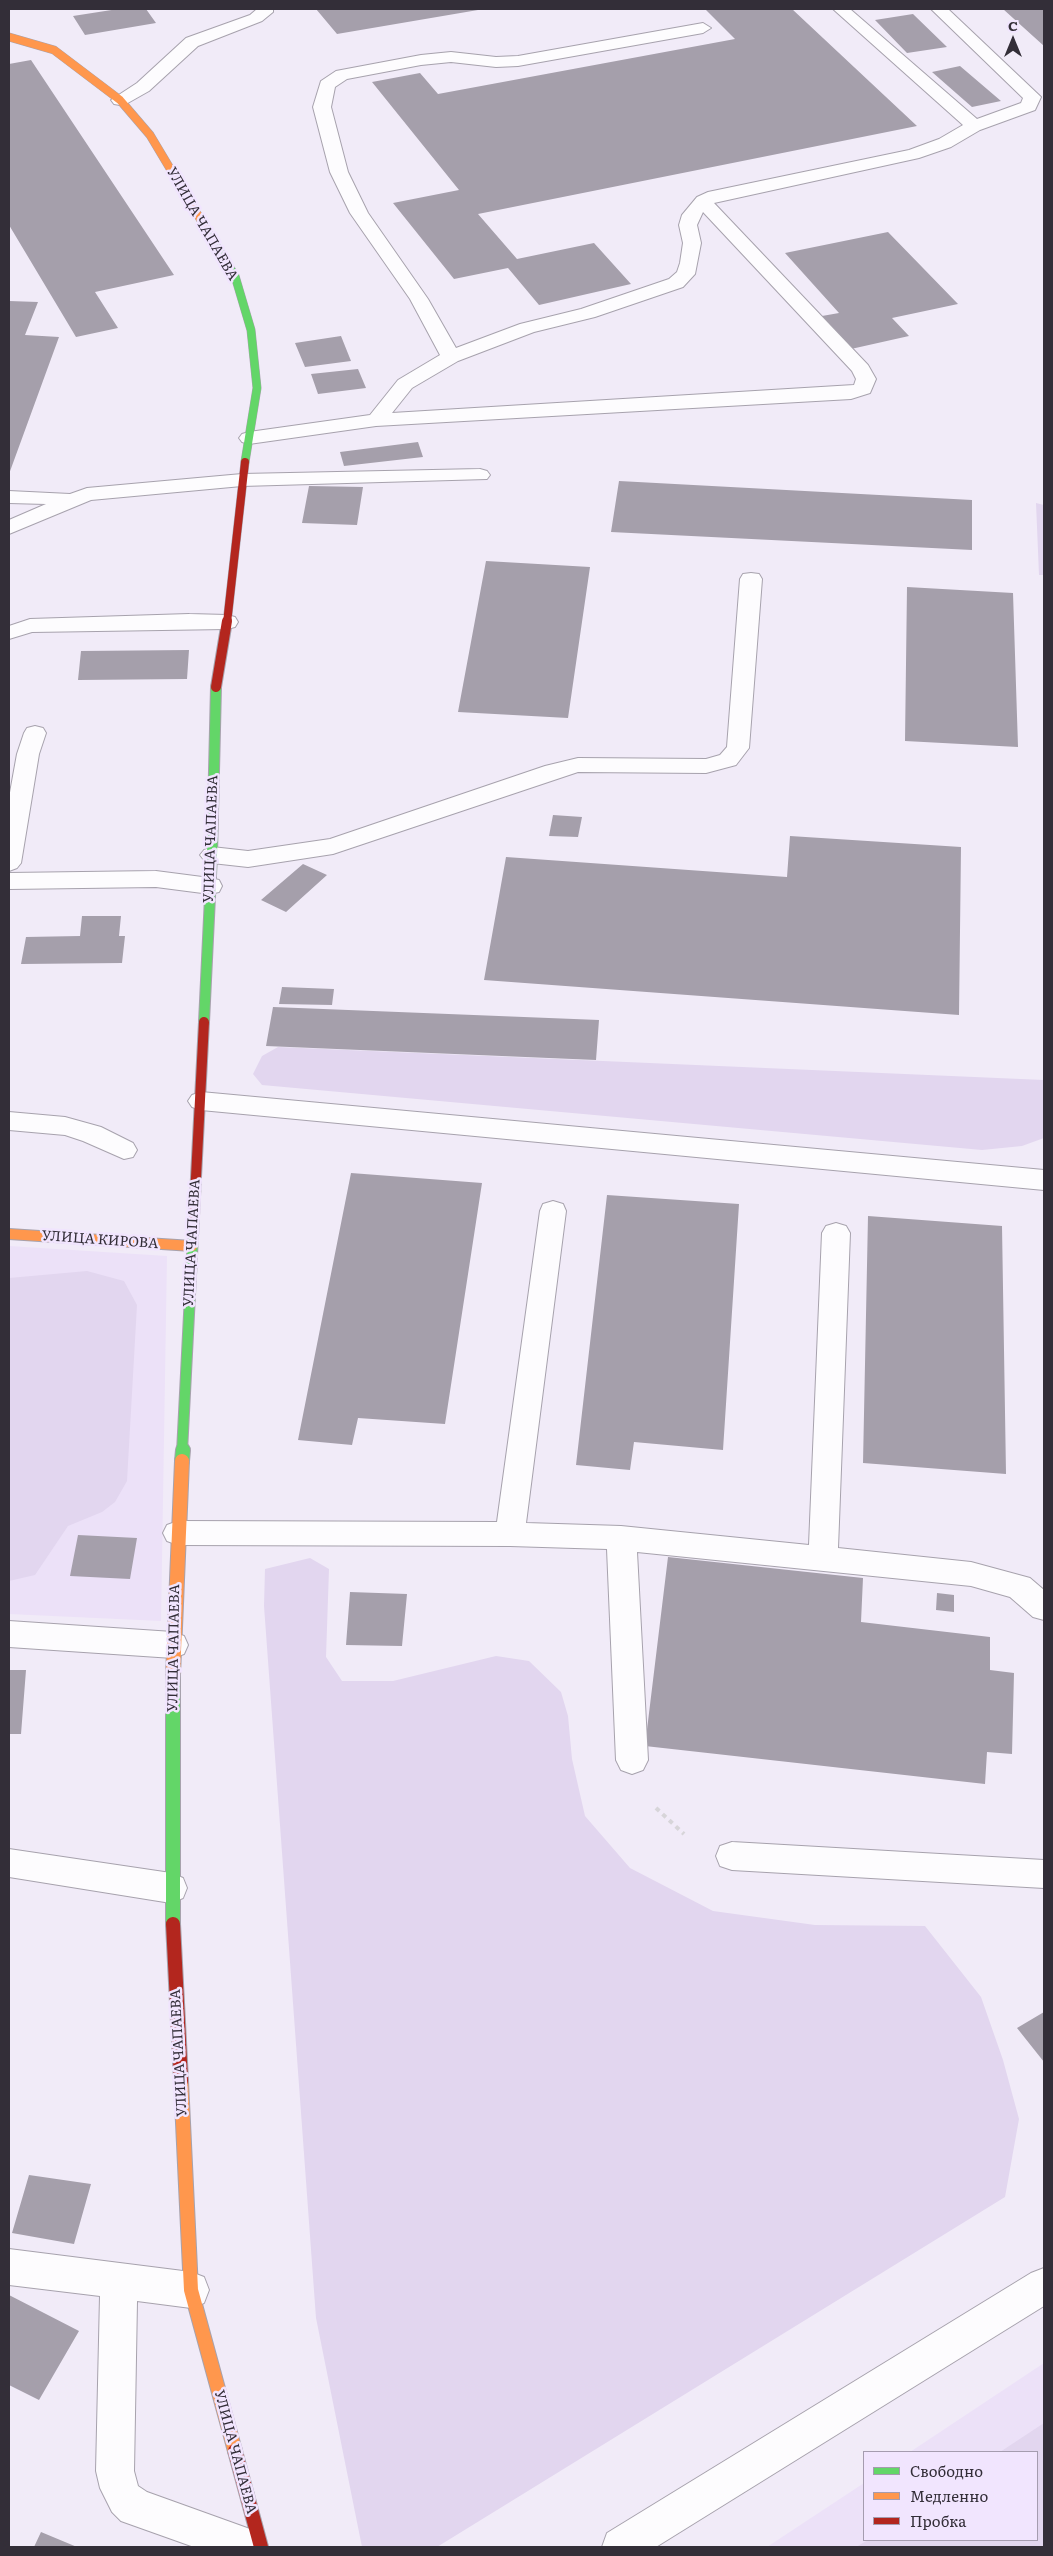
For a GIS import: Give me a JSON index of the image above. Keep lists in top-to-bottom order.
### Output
{
  "streets": {
    "main road": ["УЛИЦА ЧАПАЕВА", "УЛИЦА КИРОВА"]
  },
  "crossings": [
    ["УЛИЦА ЧАПАЕВА", "УЛИЦА КИРОВА"]
  ],
  "legend": ["Свободно", "Медленно", "Пробка"],
  "north": "top"
}
